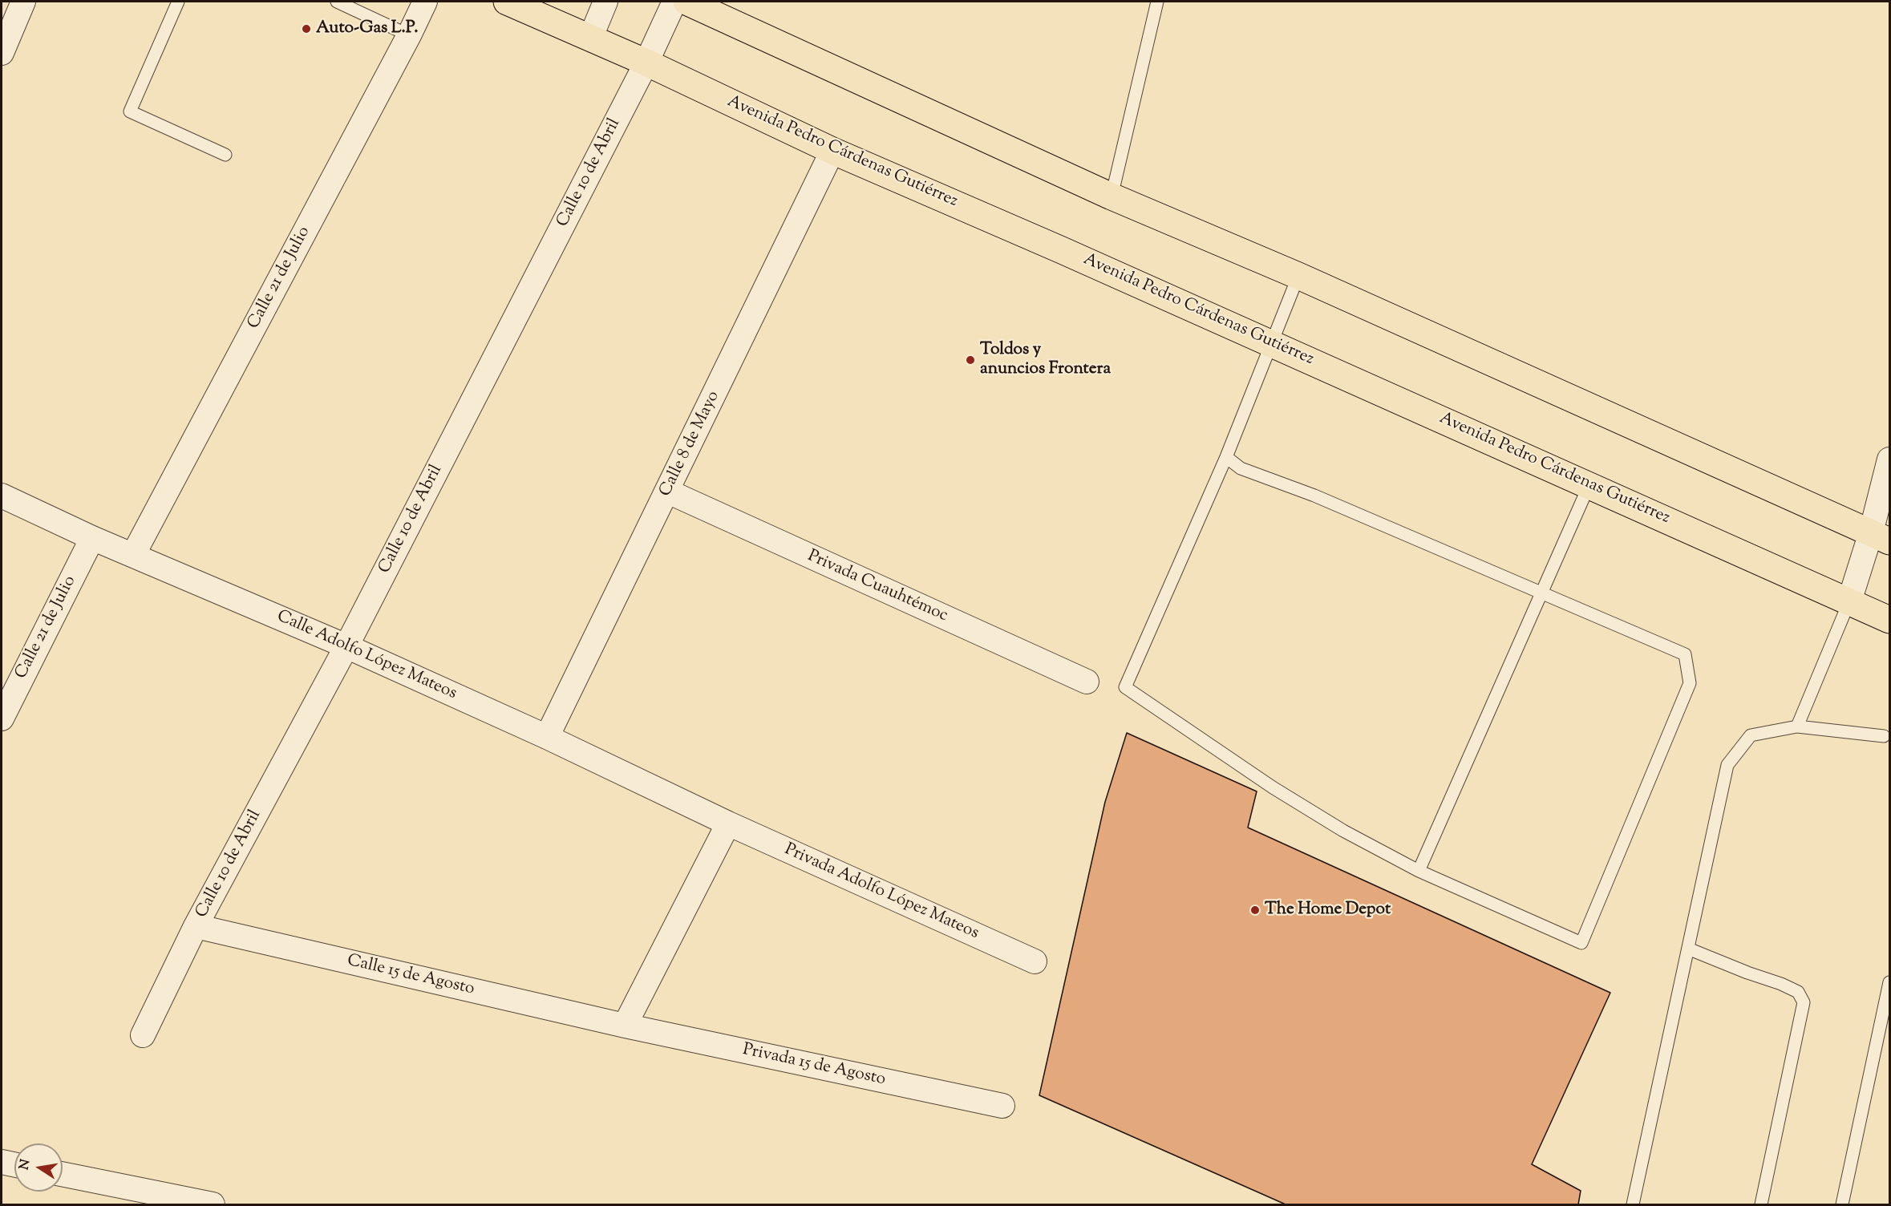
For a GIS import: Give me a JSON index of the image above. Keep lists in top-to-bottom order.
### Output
{
  "streets": {
    "highway": ["Avenida Pedro Cárdenas Gutiérrez"],
    "street": [
      "Calle 10 de Abril",
      "Calle 21 de Julio",
      "Calle 8 de Mayo",
      "Privada Cuauhtémoc",
      "Calle Adolfo López Mateos",
      "Privada Adolfo López Mateos",
      "Calle 15 de Agosto",
      "Privada 15 de Agosto"
    ]
  },
  "crossings": [
    ["Avenida Pedro Cárdenas Gutiérrez", "Calle 10 de Abril"],
    ["Avenida Pedro Cárdenas Gutiérrez", "Calle 8 de Mayo"],
    ["Calle 10 de Abril", "Calle Adolfo López Mateos"],
    ["Calle 10 de Abril", "Calle 15 de Agosto"],
    ["Calle 21 de Julio", "Calle Adolfo López Mateos"],
    ["Calle 8 de Mayo", "Privada Cuauhtémoc"],
    ["Calle 8 de Mayo", "Calle Adolfo López Mateos"],
    ["Calle Adolfo López Mateos", "Privada Adolfo López Mateos"],
    ["Calle 15 de Agosto", "Privada 15 de Agosto"]
  ],
  "places": ["Auto-Gas L.P.", "Toldos y anuncios Frontera", "The Home Depot"],
  "north": "left"
}
